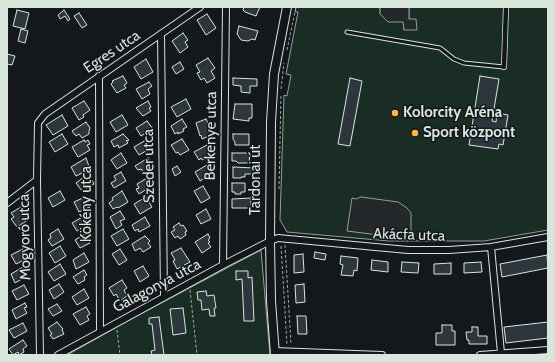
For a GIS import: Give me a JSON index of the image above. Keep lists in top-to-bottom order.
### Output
{
  "streets": {
    "street": [
      "Egres utca",
      "Berkenye utca",
      "Szeder utca",
      "Tardonai út",
      "Kökény utca",
      "Akácfa utca",
      "Mogyoró utca",
      "Galagonya utca"
    ]
  },
  "crossings": [
    ["Egres utca", "Szeder utca"],
    ["Egres utca", "Kökény utca"],
    ["Egres utca", "Mogyoró utca"],
    ["Berkenye utca", "Galagonya utca"],
    ["Szeder utca", "Galagonya utca"],
    ["Tardonai út", "Akácfa utca"],
    ["Tardonai út", "Galagonya utca"],
    ["Kökény utca", "Galagonya utca"],
    ["Akácfa utca", "Galagonya utca"]
  ],
  "places": ["Kolorcity Aréna", "Sport központ"]
}
